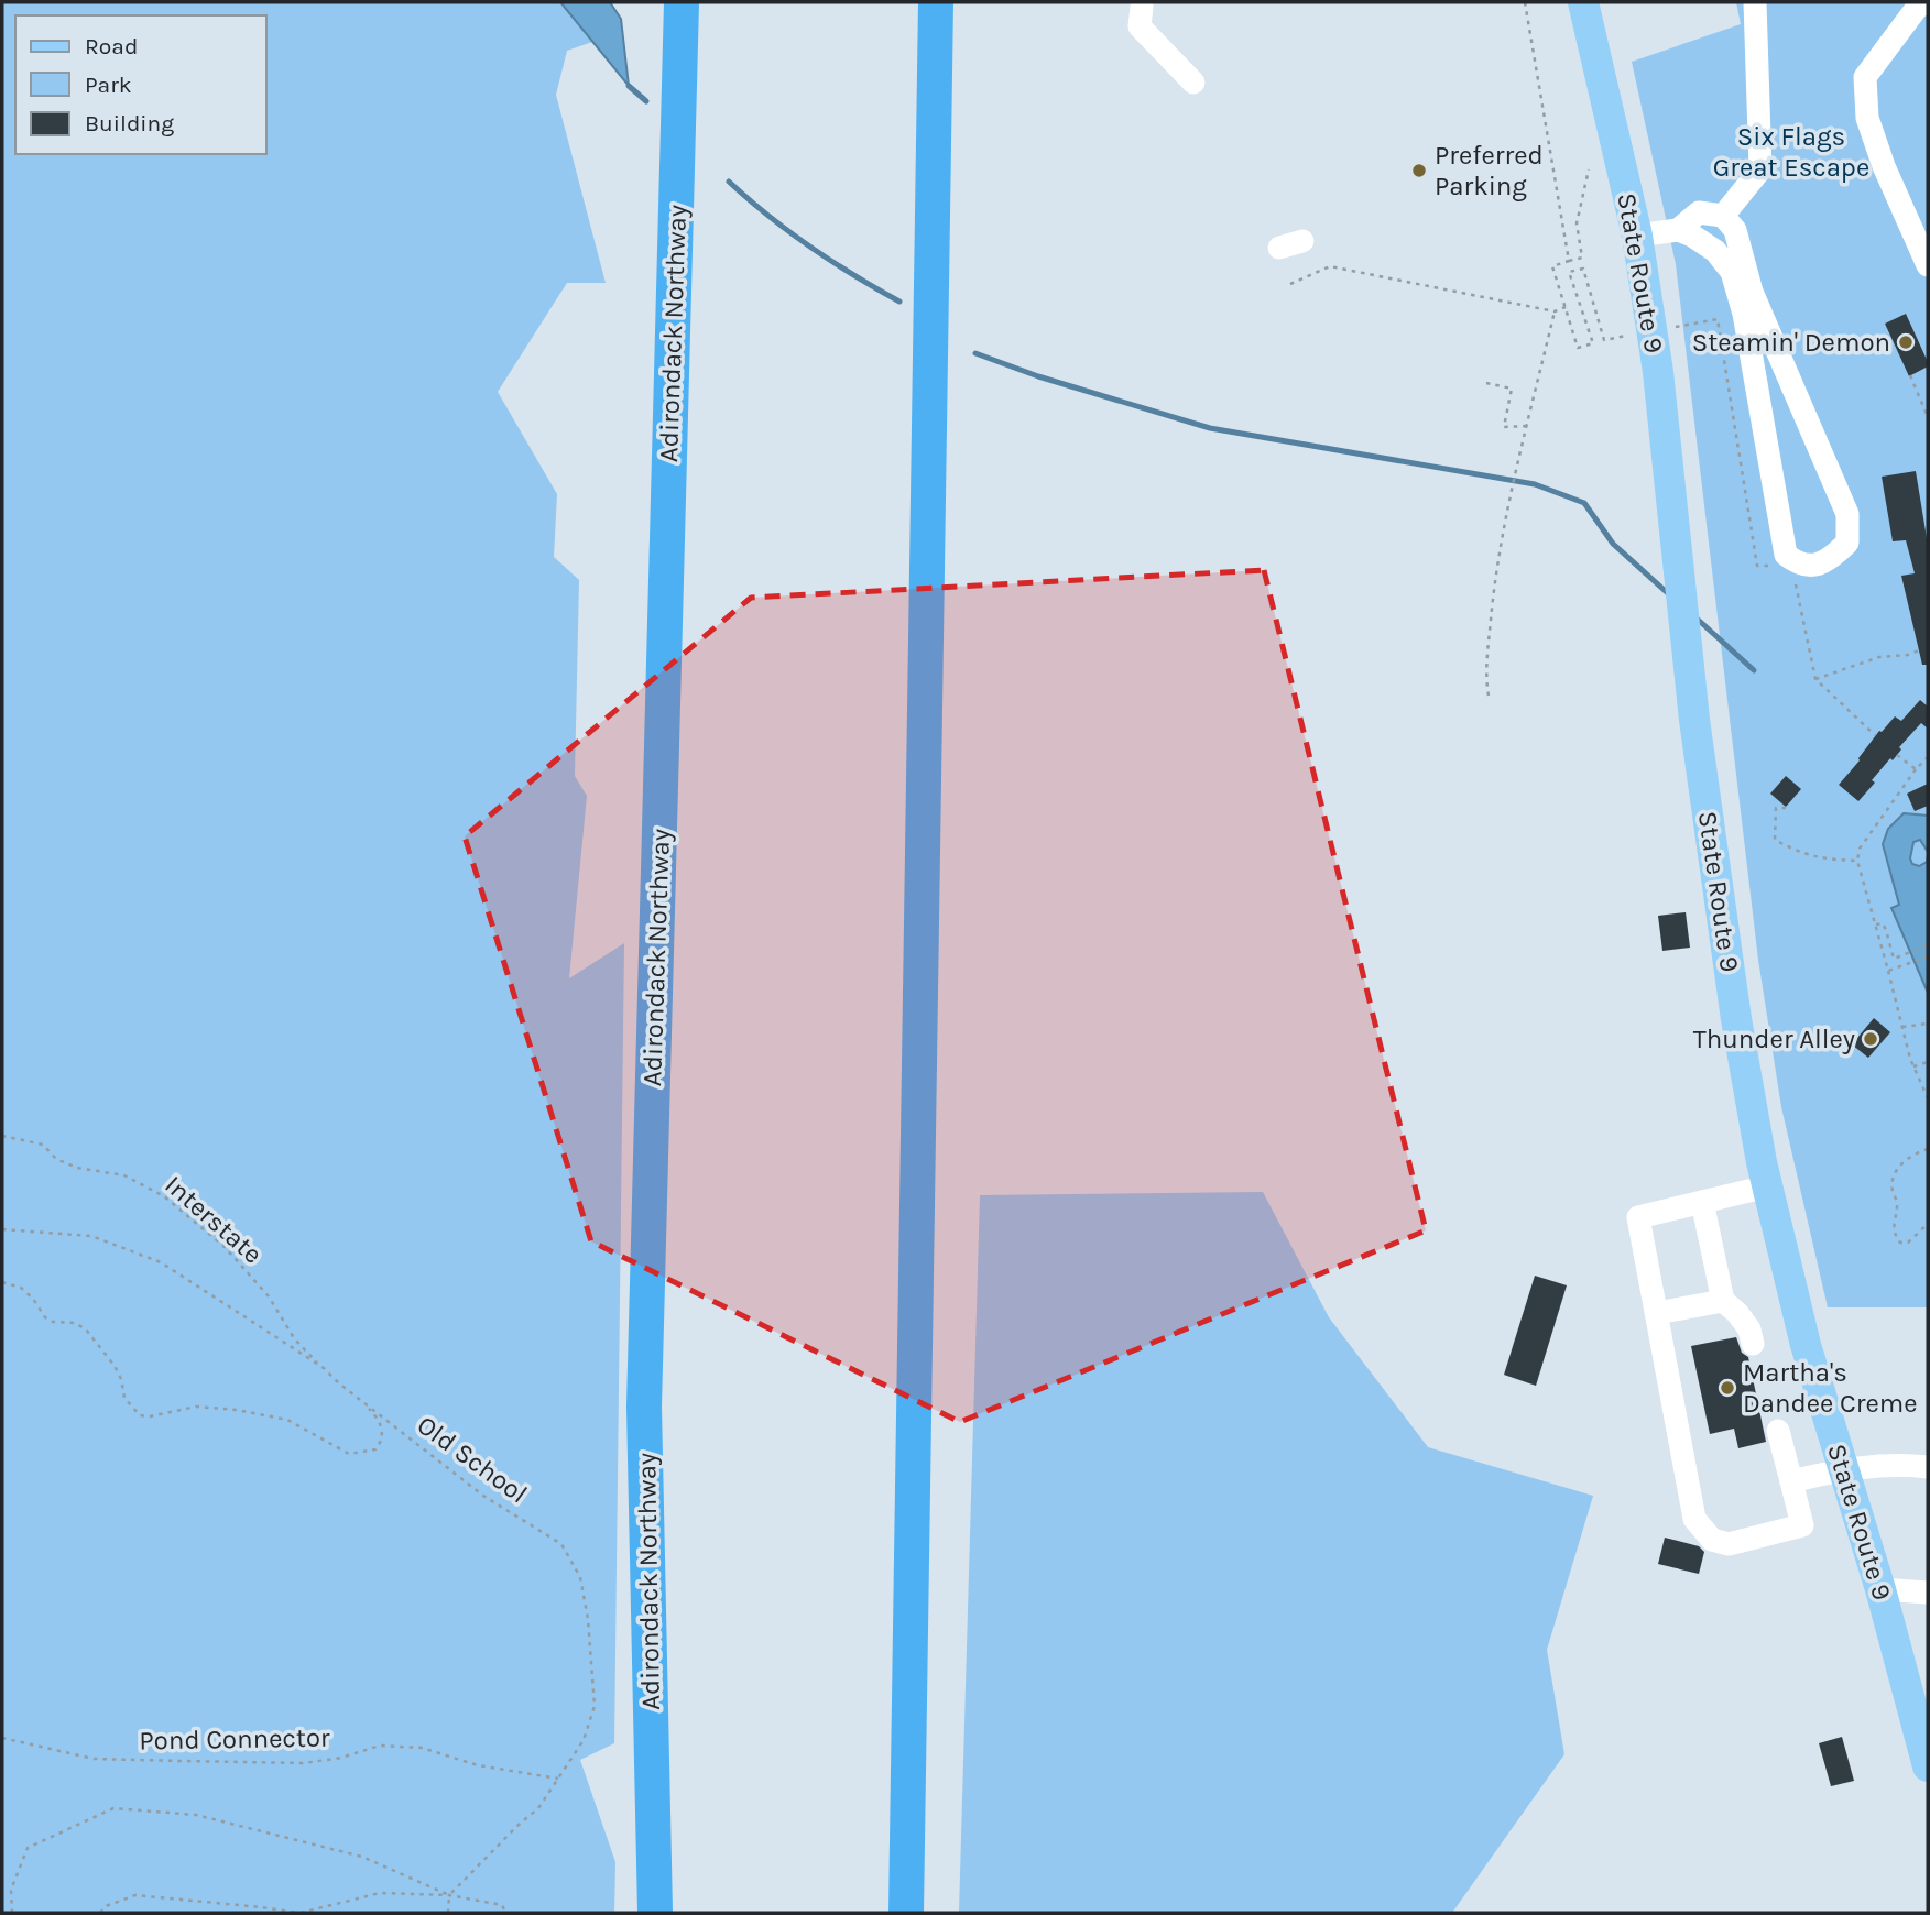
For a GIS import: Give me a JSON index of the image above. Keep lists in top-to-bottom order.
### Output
{
  "streets": {
    "highway": ["Adirondack Northway"],
    "main road": ["State Route 9"],
    "path": ["Interstate", "Old School", "Pond Connector"]
  },
  "crossings": [
    ["Interstate", "Old School"],
    ["Old School", "Pond Connector"]
  ],
  "parks": ["Six Flags Great Escape"],
  "places": [
    "Preferred Parking",
    "Steamin' Demon",
    "Thunder Alley",
    "Martha's Dandee Creme"
  ],
  "legend": ["Road", "Park", "Building"]
}
